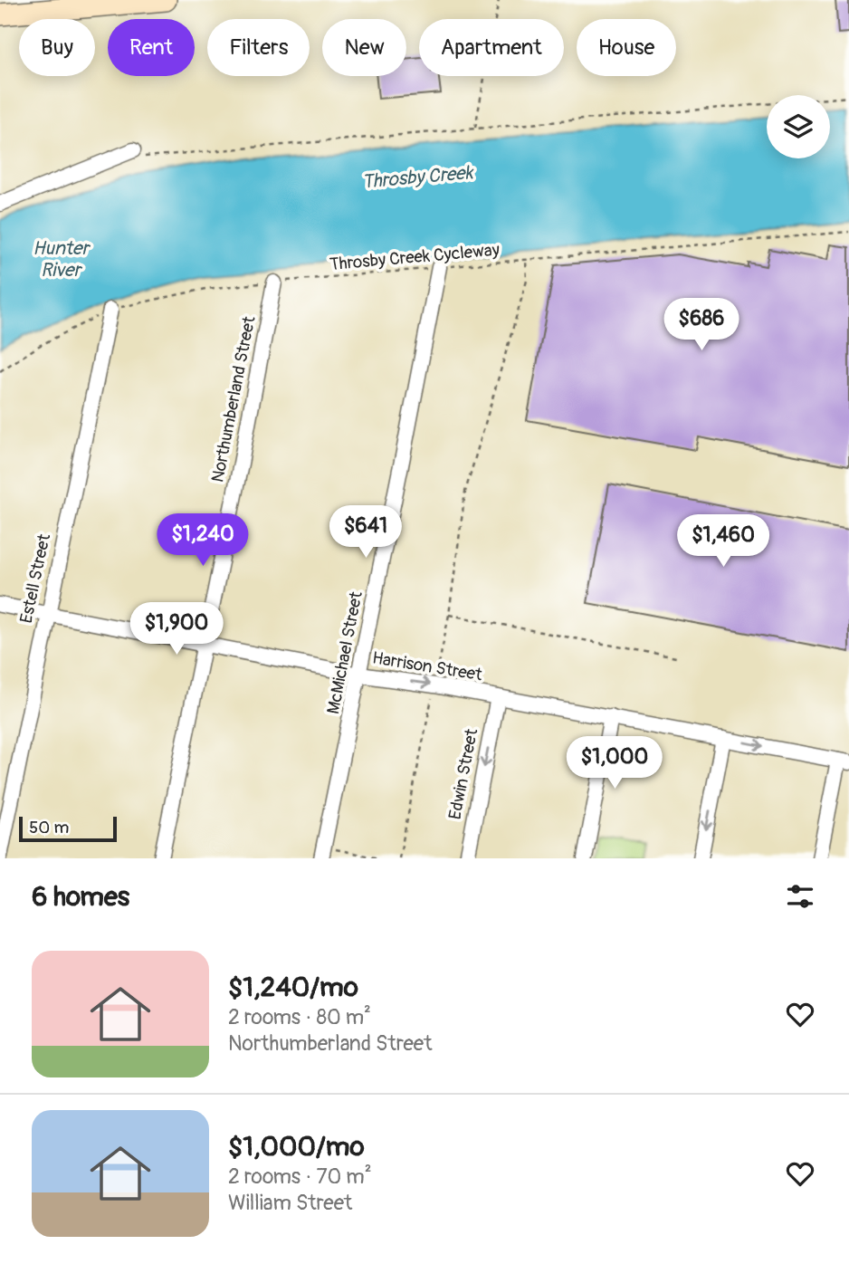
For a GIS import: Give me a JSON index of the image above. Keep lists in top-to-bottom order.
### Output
{
  "streets": {
    "street": [
      "Northumberland Street",
      "Estell Street",
      "McMichael Street",
      "Harrison Street",
      "Edwin Street"
    ],
    "path": ["Throsby Creek Cycleway"]
  },
  "crossings": [
    ["Throsby Creek Cycleway", "Northumberland Street"],
    ["Throsby Creek Cycleway", "Estell Street"],
    ["Throsby Creek Cycleway", "McMichael Street"],
    ["Northumberland Street", "Harrison Street"],
    ["Estell Street", "Harrison Street"],
    ["McMichael Street", "Harrison Street"],
    ["Harrison Street", "Edwin Street"]
  ],
  "water": ["Throsby Creek", "Hunter River"],
  "scale_bar": "50 m",
  "page": {
    "chip": [
      "Buy",
      "Rent",
      "Filters",
      "New",
      "Apartment",
      "House"
    ],
    "price": [
      "$686",
      "$641",
      "$1,240",
      "$1,460",
      "$1,900",
      "$1,000"
    ],
    "scale": "50 m",
    "heading": "6 homes",
    "list": [
      {
        "name": "$1,240/mo",
        "note": "2 rooms · 80 m² · Northumberland Street"
      },
      {
        "name": "$1,000/mo",
        "note": "2 rooms · 70 m² · William Street"
      }
    ]
  }
}
